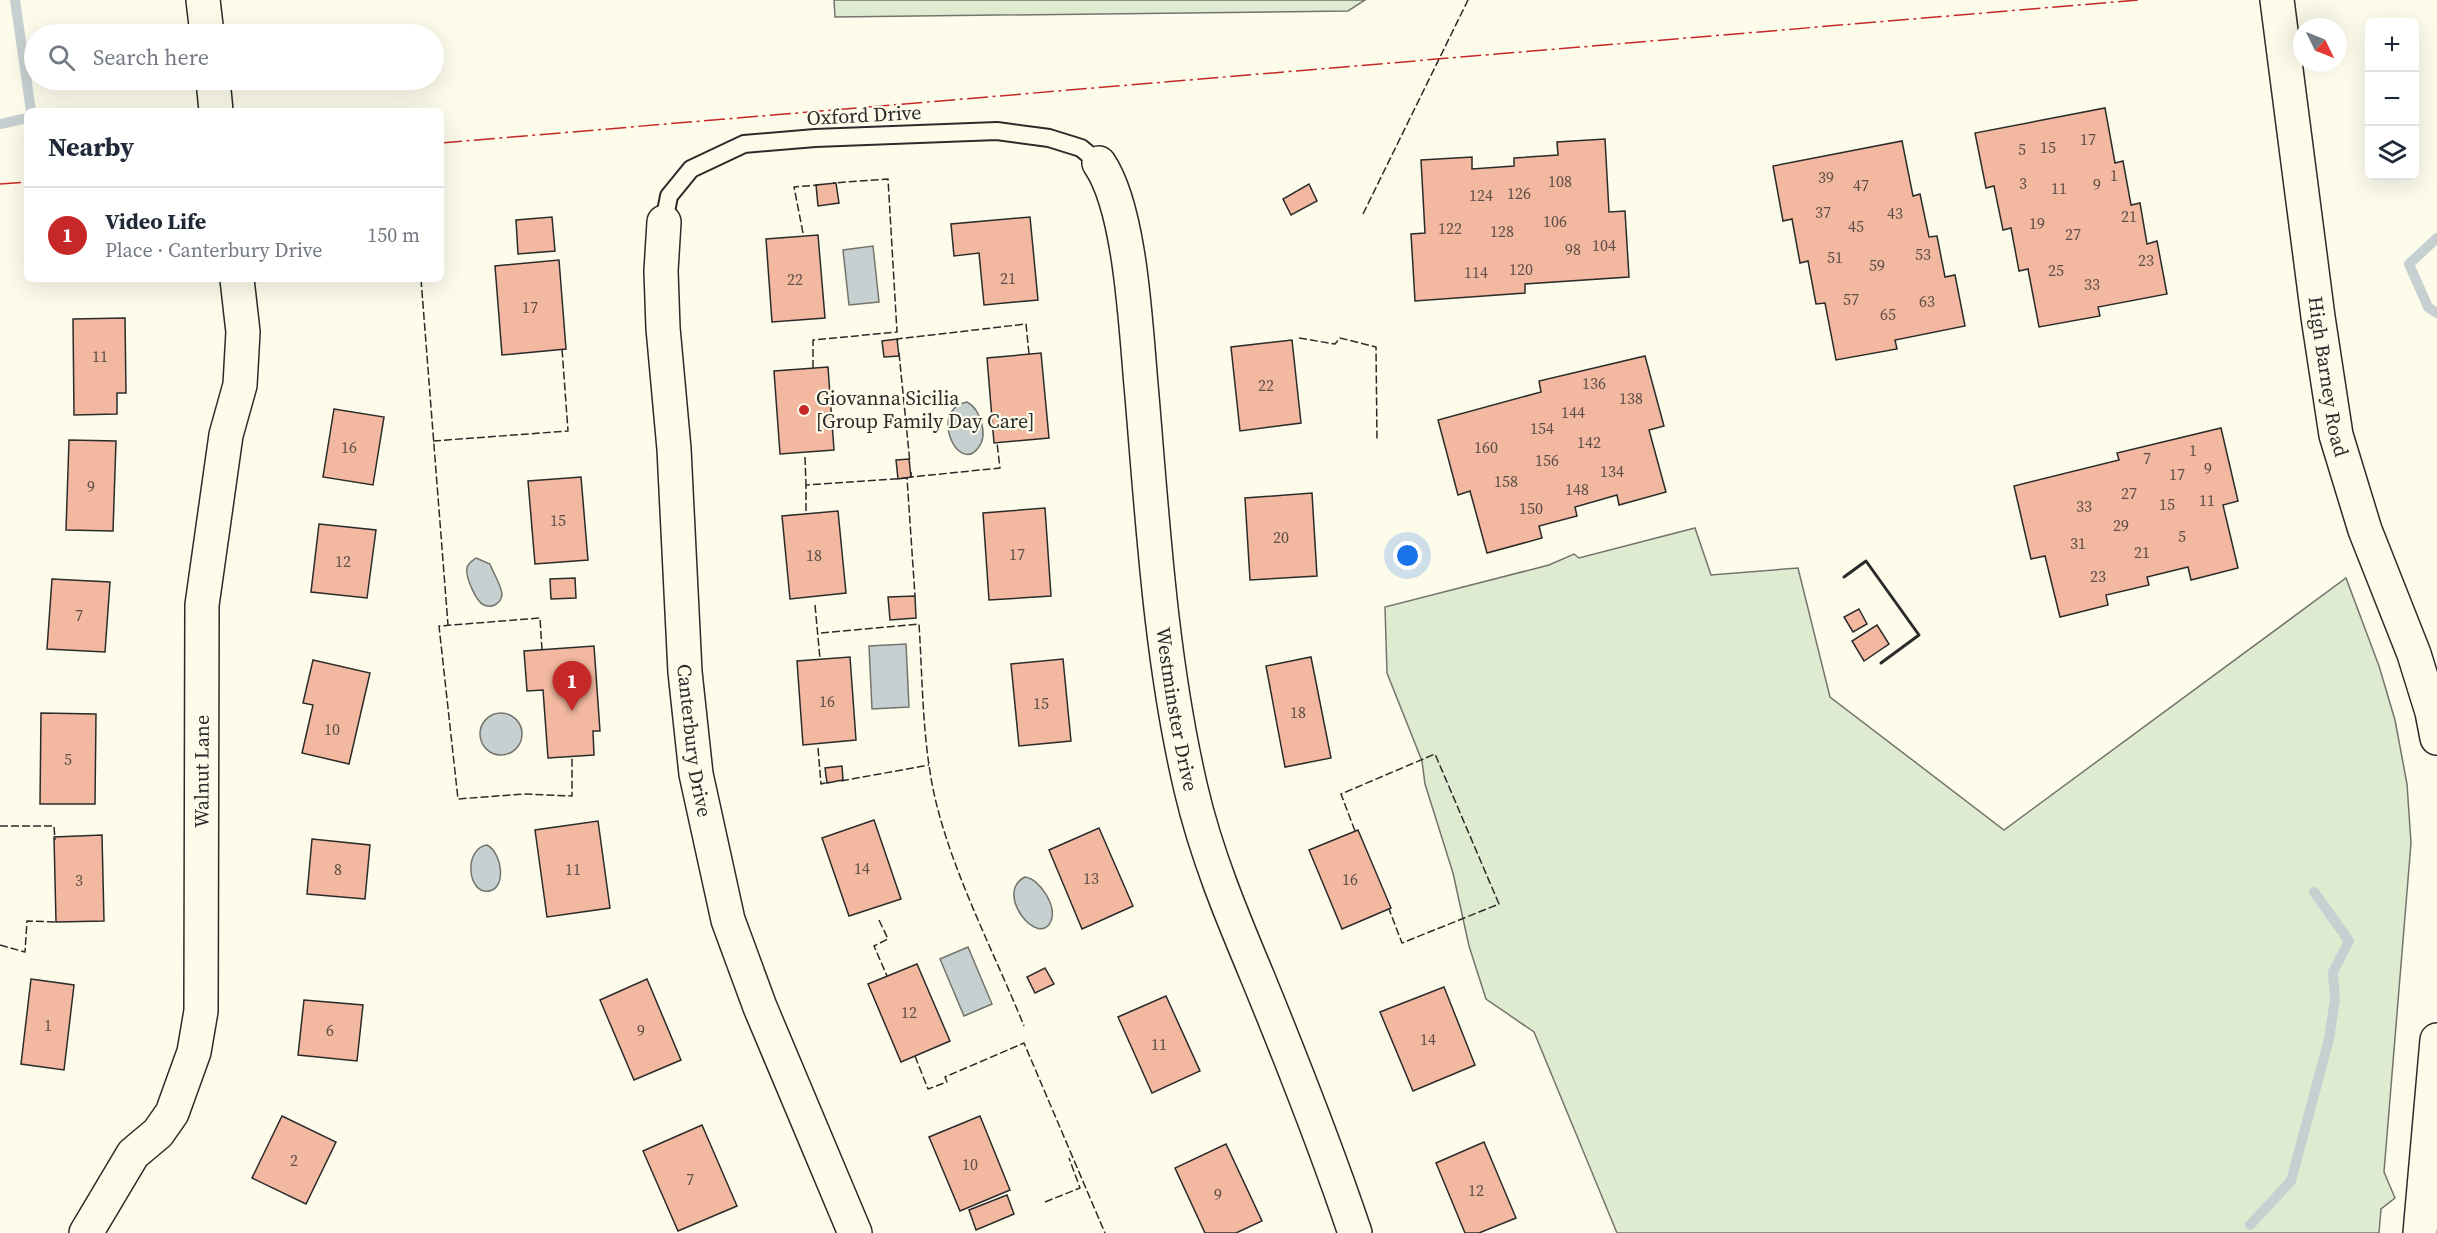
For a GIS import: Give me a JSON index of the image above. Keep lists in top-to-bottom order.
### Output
{
  "streets": {
    "street": [
      "High Barney Road",
      "Westminster Drive",
      "Canterbury Drive",
      "Walnut Lane"
    ],
    "lane": ["Oxford Drive"]
  },
  "crossings": [
    ["Oxford Drive", "Westminster Drive"],
    ["Oxford Drive", "Canterbury Drive"]
  ],
  "places": ["Giovanna Sicilia [Group Family Day Care]"],
  "house_numbers": [
    "17",
    "15",
    "5",
    "1",
    "39",
    "108",
    "3",
    "9",
    "47",
    "11",
    "126",
    "124",
    "37",
    "43",
    "21",
    "106",
    "19",
    "45",
    "122",
    "128",
    "27",
    "104",
    "98",
    "53",
    "51",
    "23",
    "59",
    "120",
    "25",
    "114",
    "21",
    "22",
    "33",
    "57",
    "63",
    "17",
    "65",
    "11",
    "136",
    "22",
    "138",
    "144",
    "154",
    "142",
    "16",
    "160",
    "1",
    "7",
    "156",
    "9",
    "134",
    "17",
    "158",
    "9",
    "148",
    "27",
    "11",
    "15",
    "33",
    "150",
    "15",
    "29",
    "5",
    "20",
    "31",
    "21",
    "17",
    "18",
    "12",
    "23",
    "7",
    "16",
    "15",
    "18",
    "10",
    "5",
    "14",
    "8",
    "11",
    "13",
    "16",
    "3",
    "12",
    "1",
    "6",
    "9",
    "14",
    "11",
    "2",
    "10",
    "7",
    "12",
    "9"
  ],
  "north": "bottom right",
  "page": {
    "map_buttons": ["+", "−"],
    "search": "Search here",
    "heading": "Nearby",
    "list": [
      {
        "mark": "1",
        "name": "Video Life",
        "note": "Place · Canterbury Drive",
        "value": "150 m"
      }
    ],
    "pins": "1"
  }
}
